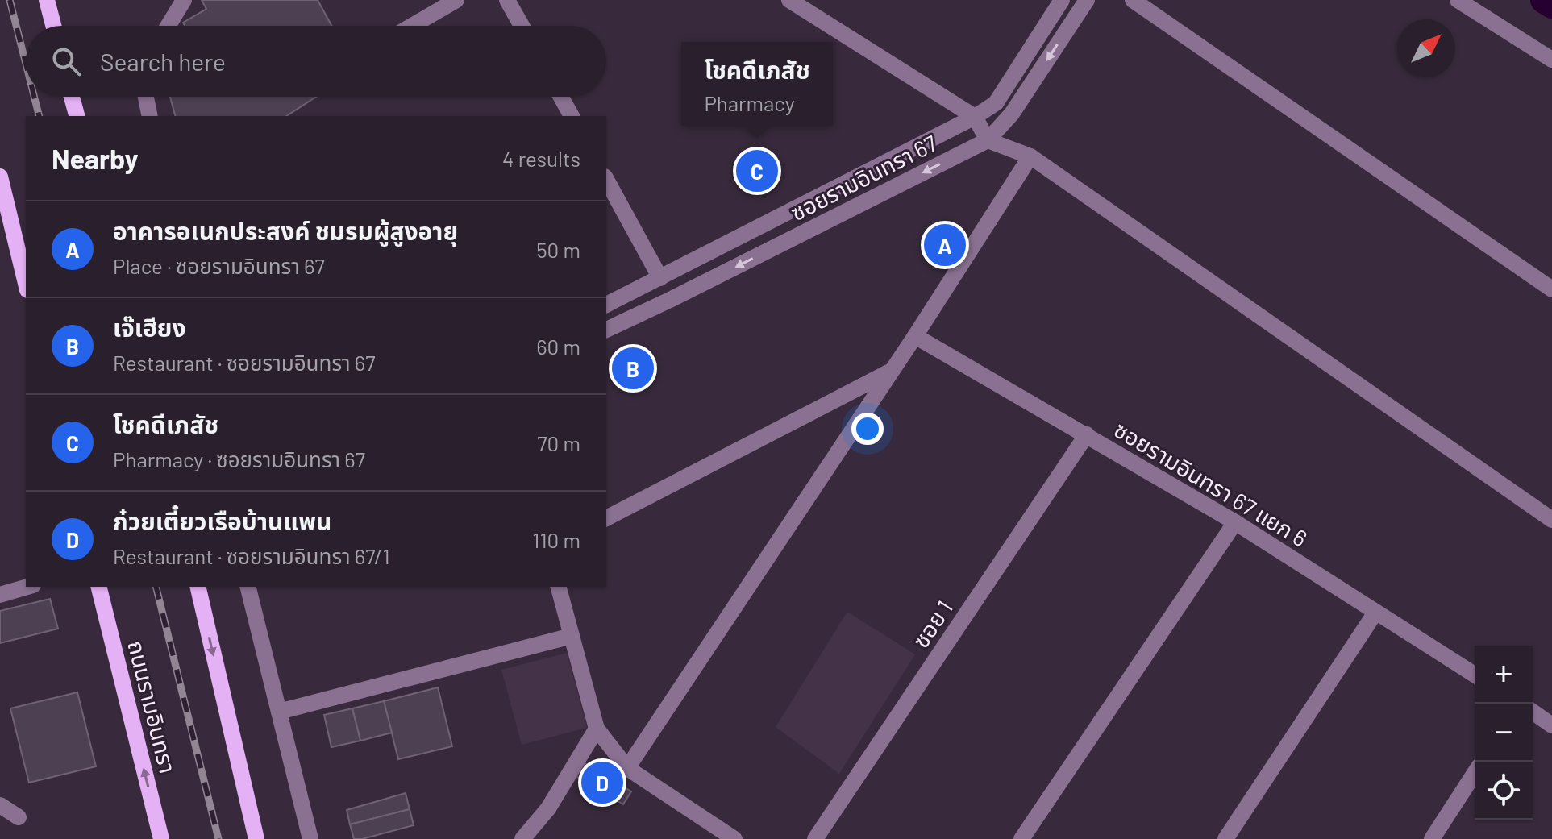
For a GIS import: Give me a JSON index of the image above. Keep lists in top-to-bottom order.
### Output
{
  "streets": {
    "main road": ["ถนนรามอินทรา"],
    "street": ["ซอยรามอินทรา 67", "ซอยรามอินทรา 67 แยก 6", "ซอย 1"]
  },
  "crossings": [
    ["ซอยรามอินทรา 67 แยก 6", "ซอย 1"]
  ],
  "north": "top right",
  "page": {
    "search": "Search here",
    "popup": ["โชคดีเภสัช", "Pharmacy"],
    "heading": ["Nearby", "4 results"],
    "pins": [
      "C",
      "A",
      "B",
      "D"
    ],
    "list": [
      {
        "mark": "A",
        "name": "อาคารอเนกประสงค์ ชมรมผู้สูงอายุ",
        "note": "Place · ซอยรามอินทรา 67",
        "value": "50 m"
      },
      {
        "mark": "B",
        "name": "เจ๊เฮียง",
        "note": "Restaurant · ซอยรามอินทรา 67",
        "value": "60 m"
      },
      {
        "mark": "C",
        "name": "โชคดีเภสัช",
        "note": "Pharmacy · ซอยรามอินทรา 67",
        "value": "70 m"
      },
      {
        "mark": "D",
        "name": "ก๋วยเตี๋ยวเรือบ้านแพน",
        "note": "Restaurant · ซอยรามอินทรา 67/1",
        "value": "110 m"
      }
    ],
    "map_buttons": ["+", "−"]
  }
}
